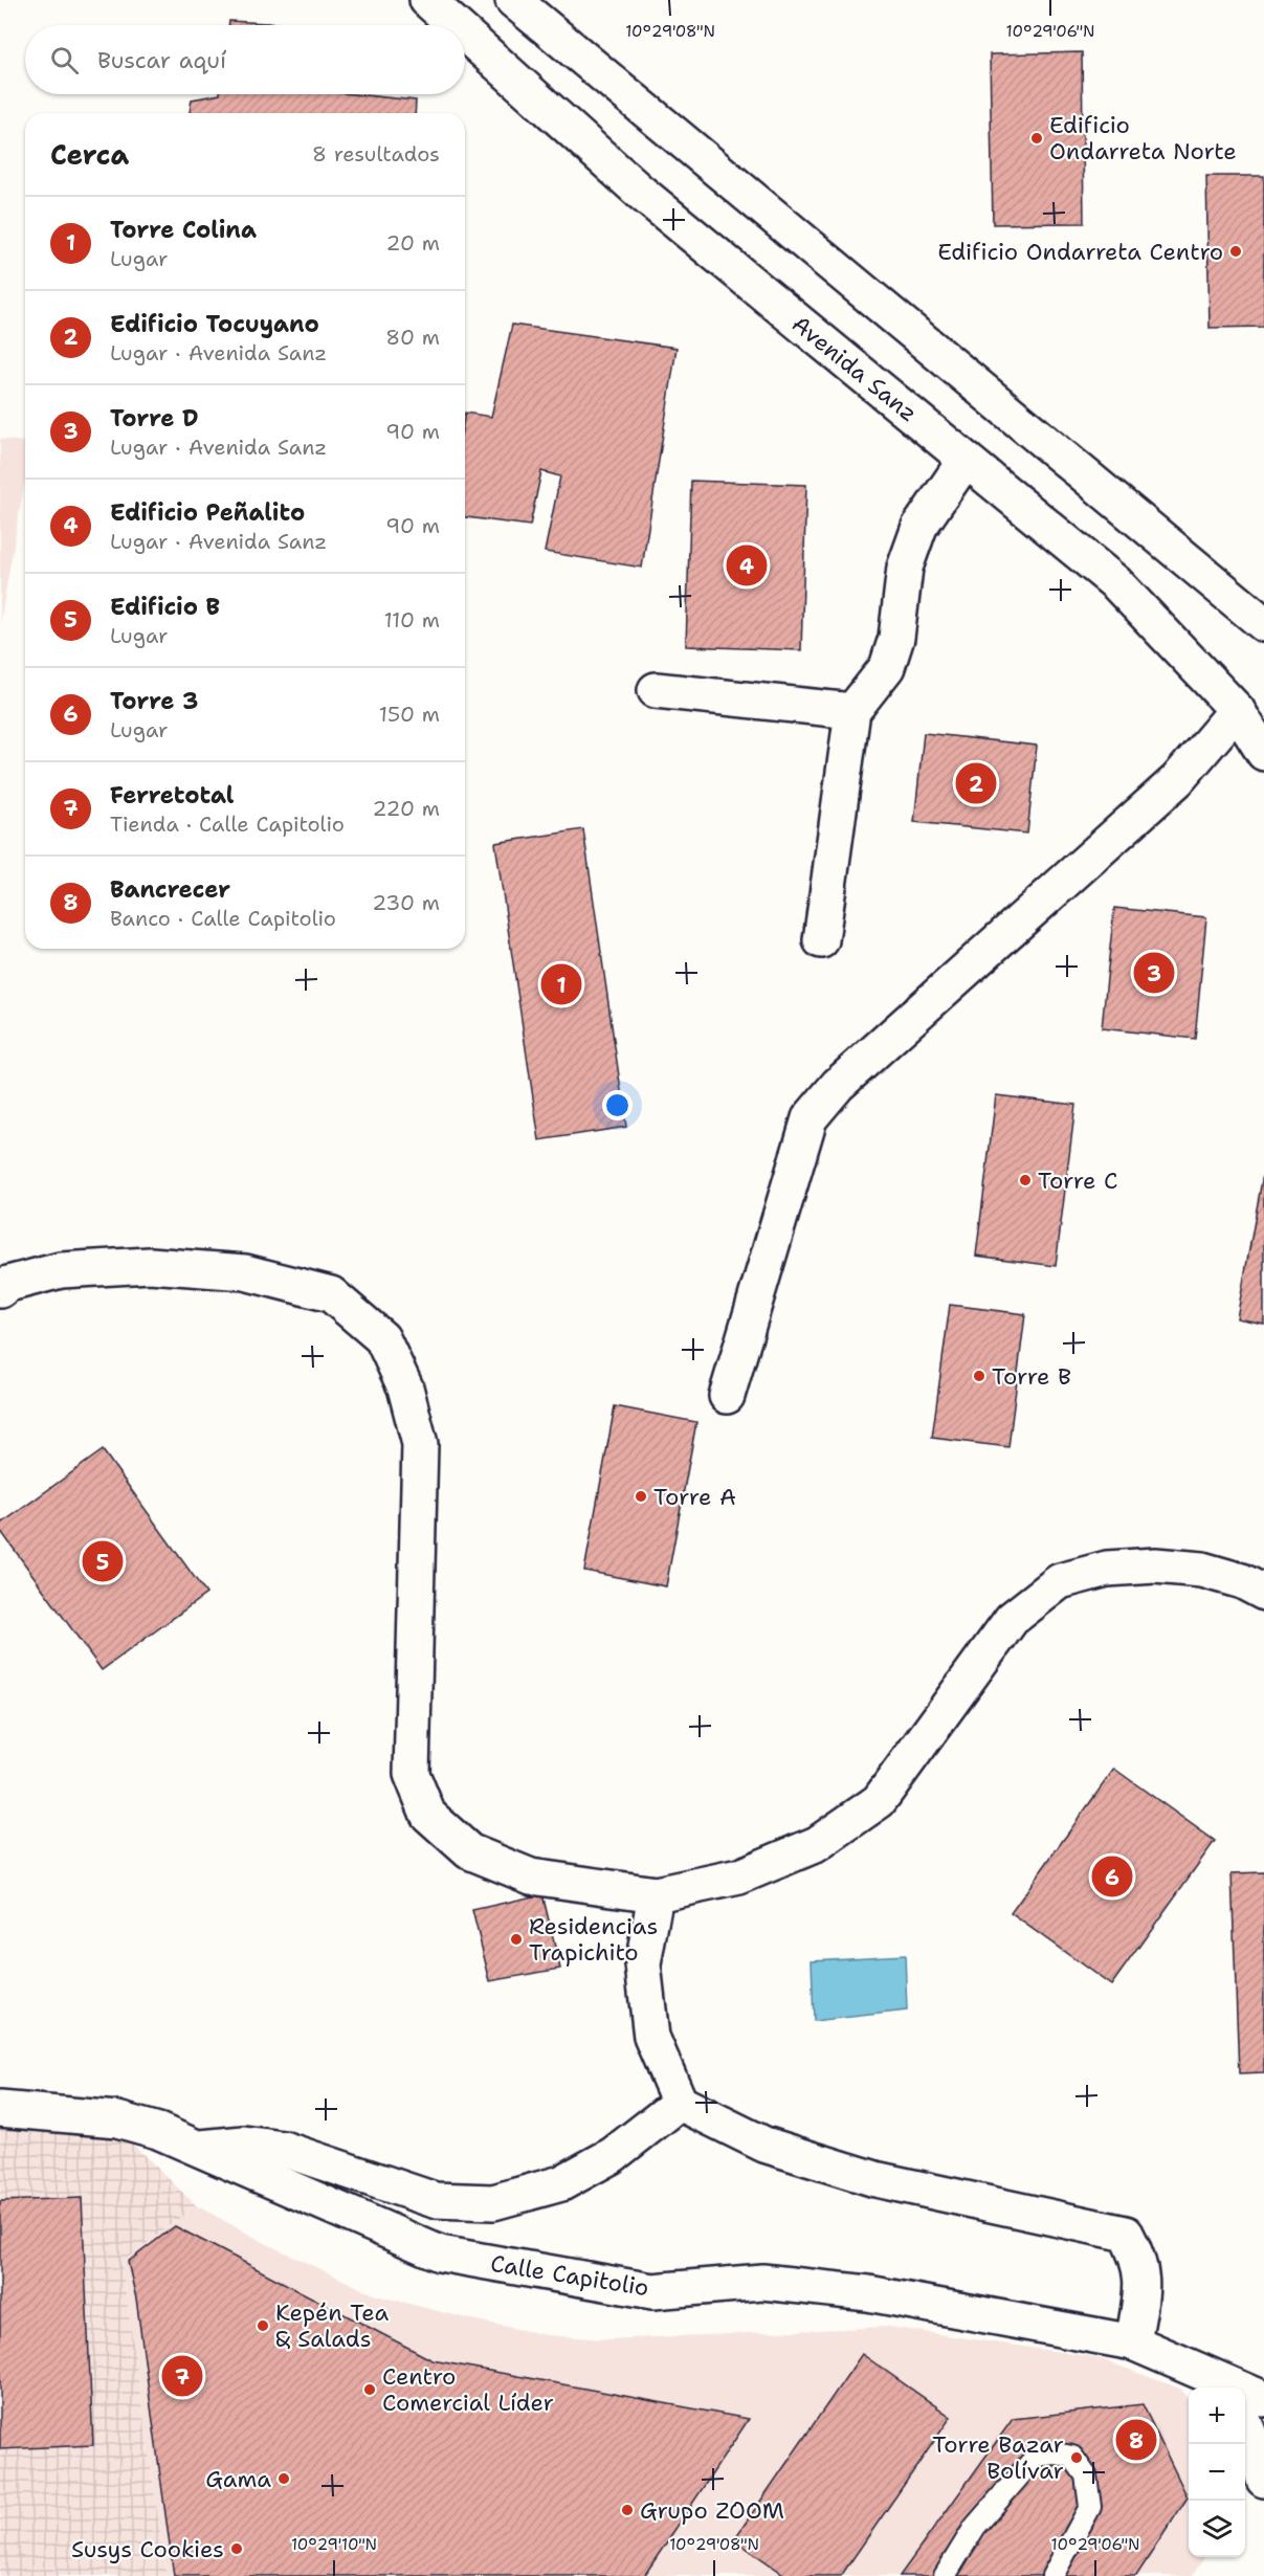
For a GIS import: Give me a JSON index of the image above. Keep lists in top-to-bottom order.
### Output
{
  "streets": {
    "street": ["Avenida Sanz", "Calle Capitolio"]
  },
  "places": [
    "Edificio Ondarreta Norte",
    "Edificio Ondarreta Centro",
    "Torre C",
    "Torre B",
    "Torre A",
    "Residencias Trapichito",
    "Kepén Tea & Salads",
    "Centro Comercial Líder",
    "Torre Bazar Bolívar",
    "Gama",
    "Grupo ZOOM",
    "Susys Cookies"
  ],
  "page": {
    "search": "Buscar aquí",
    "heading": ["Cerca", "8 resultados"],
    "list": [
      {
        "mark": "1",
        "name": "Torre Colina",
        "note": "Lugar",
        "value": "20 m"
      },
      {
        "mark": "2",
        "name": "Edificio Tocuyano",
        "note": "Lugar · Avenida Sanz",
        "value": "80 m"
      },
      {
        "mark": "3",
        "name": "Torre D",
        "note": "Lugar · Avenida Sanz",
        "value": "90 m"
      },
      {
        "mark": "4",
        "name": "Edificio Peñalito",
        "note": "Lugar · Avenida Sanz",
        "value": "90 m"
      },
      {
        "mark": "5",
        "name": "Edificio B",
        "note": "Lugar",
        "value": "110 m"
      },
      {
        "mark": "6",
        "name": "Torre 3",
        "note": "Lugar",
        "value": "150 m"
      },
      {
        "mark": "7",
        "name": "Ferretotal",
        "note": "Tienda · Calle Capitolio",
        "value": "220 m"
      },
      {
        "mark": "8",
        "name": "Bancrecer",
        "note": "Banco · Calle Capitolio",
        "value": "230 m"
      }
    ],
    "pins": [
      "4",
      "2",
      "3",
      "1",
      "5",
      "6",
      "7",
      "8"
    ],
    "map_buttons": ["+", "−"]
  },
  "coordinates": ["10°29'08\"N", "10°29'06\"N", "10°29'10\"N"]
}
